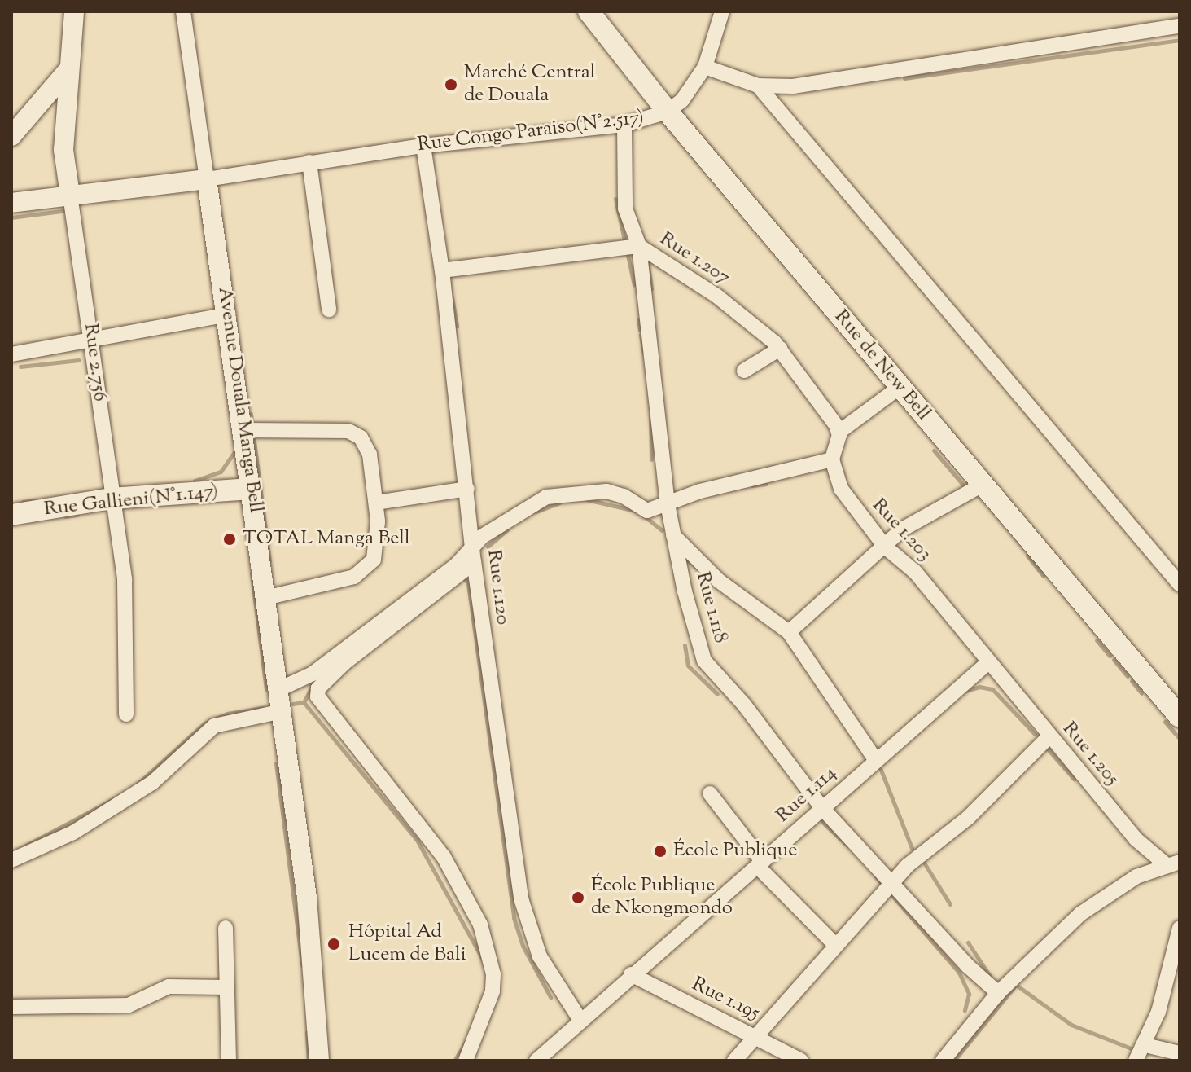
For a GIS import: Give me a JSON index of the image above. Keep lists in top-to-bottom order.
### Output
{
  "streets": {
    "main road": ["Rue de New Bell", "Rue Gallieni(N°1.147)"],
    "street": [
      "Rue Congo Paraiso(N°2.517)",
      "Rue 1.207",
      "Rue 2.756",
      "Avenue Douala Manga Bell",
      "Rue 1.203",
      "Rue 1.120",
      "Rue 1.118",
      "Rue 1.205",
      "Rue 1.114",
      "Rue 1.195"
    ]
  },
  "crossings": [
    ["Rue Congo Paraiso(N°2.517)", "Rue 2.756"],
    ["Rue Congo Paraiso(N°2.517)", "Rue de New Bell"],
    ["Rue Congo Paraiso(N°2.517)", "Avenue Douala Manga Bell"],
    ["Rue Congo Paraiso(N°2.517)", "Rue 1.120"],
    ["Rue Congo Paraiso(N°2.517)", "Rue 1.118"],
    ["Rue 1.207", "Rue 1.120"],
    ["Rue 1.207", "Rue 1.118"],
    ["Rue 2.756", "Rue Gallieni(N°1.147)"],
    ["Avenue Douala Manga Bell", "Rue Gallieni(N°1.147)"],
    ["Rue 1.203", "Rue 1.205"],
    ["Rue 1.203", "Rue 1.114"],
    ["Rue 1.120", "Rue 1.114"],
    ["Rue 1.118", "Rue 1.114"],
    ["Rue 1.205", "Rue 1.114"],
    ["Rue 1.114", "Rue 1.195"]
  ],
  "places": [
    "Marché Central de Douala",
    "TOTAL Manga Bell",
    "École Publique",
    "École Publique de Nkongmondo",
    "Hôpital Ad Lucem de Bali"
  ]
}
